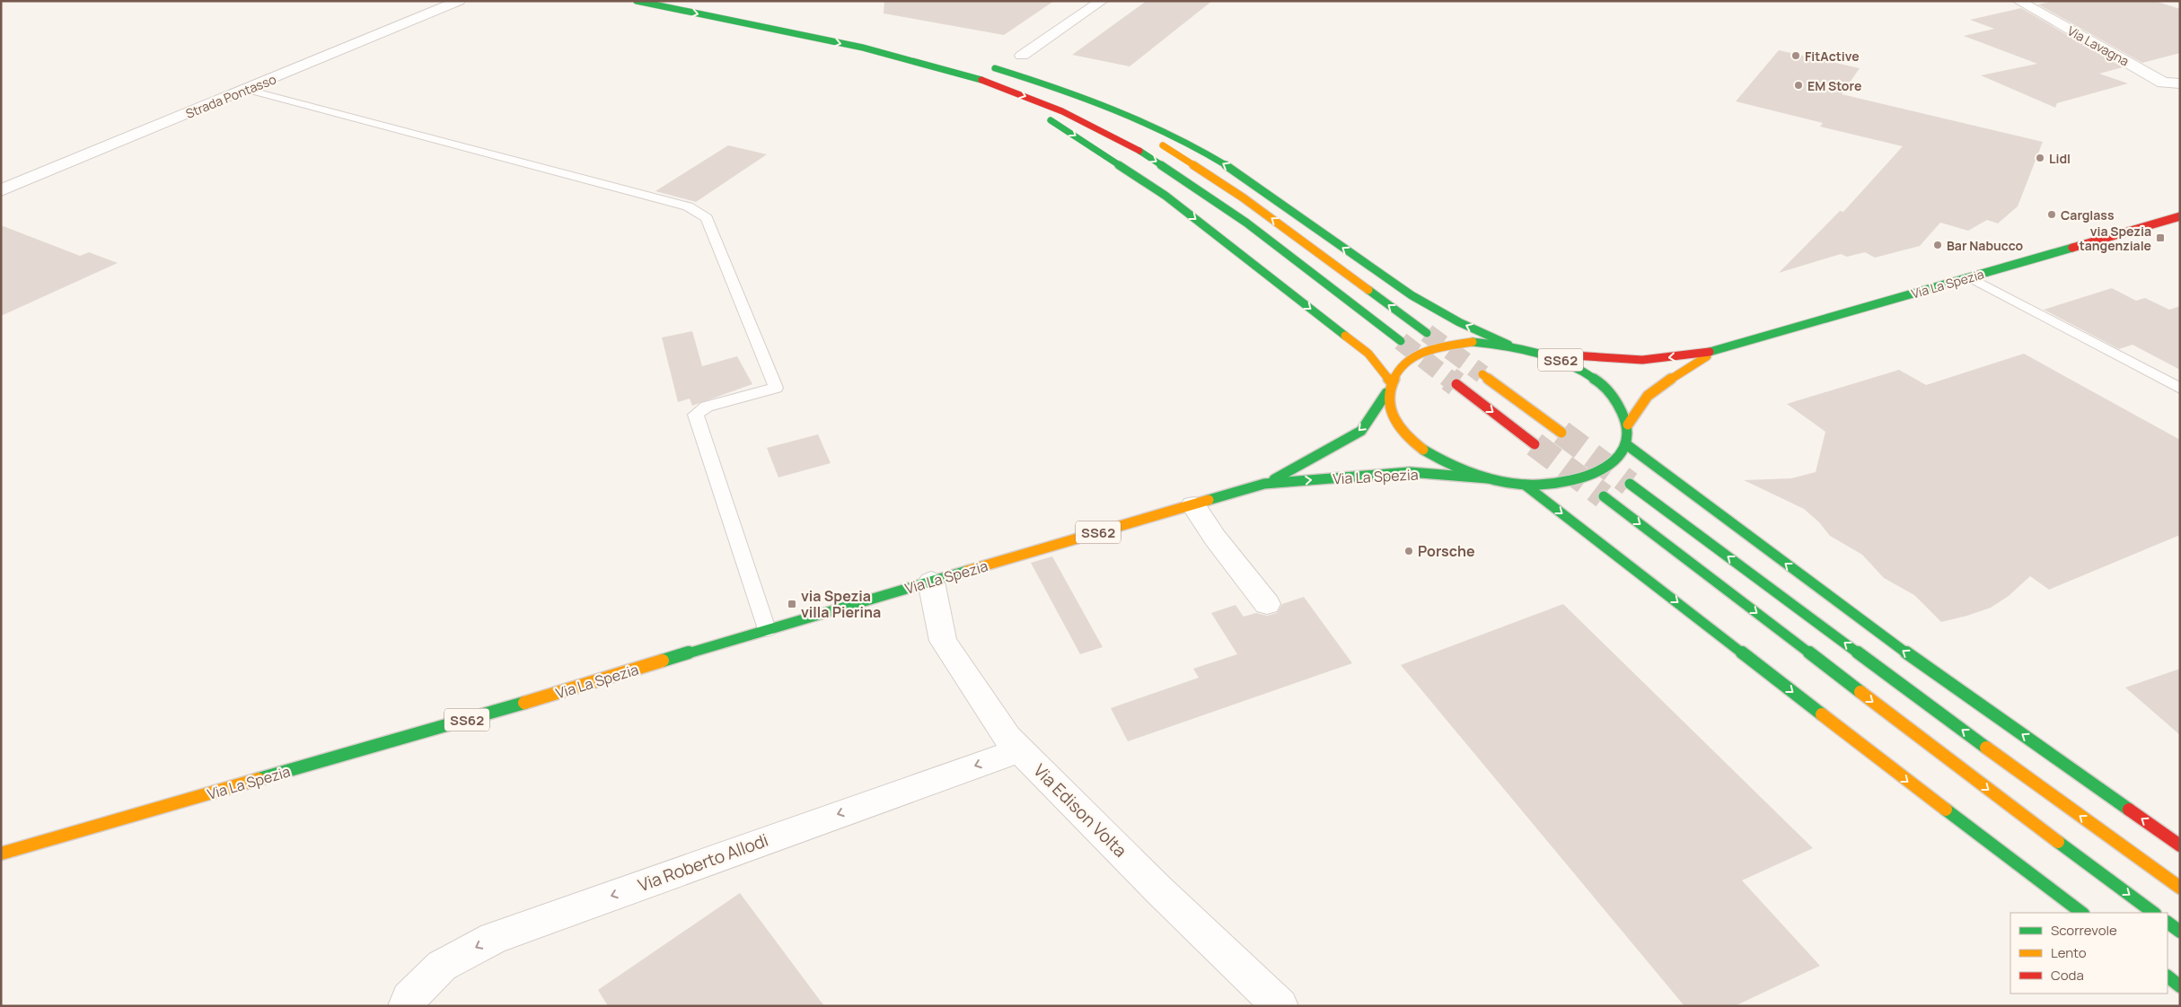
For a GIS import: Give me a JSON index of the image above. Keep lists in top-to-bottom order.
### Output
{
  "streets": {
    "main road": ["Via La Spezia", "SS62"],
    "street": [
      "Via Lavagna",
      "Strada Pontasso",
      "Via Edison Volta",
      "Via Roberto Allodi"
    ]
  },
  "crossings": [
    ["Via La Spezia", "Via Edison Volta"],
    ["Via Edison Volta", "Via Roberto Allodi"]
  ],
  "one_way": ["Via Roberto Allodi"],
  "places": {
    "other": [
      "FitActive",
      "EM Store",
      "Lidl",
      "Carglass",
      "Bar Nabucco",
      "Porsche"
    ],
    "transit": ["via Spezia tangenziale", "via Spezia villa Pierina"]
  },
  "legend": ["Scorrevole", "Lento", "Coda"]
}
